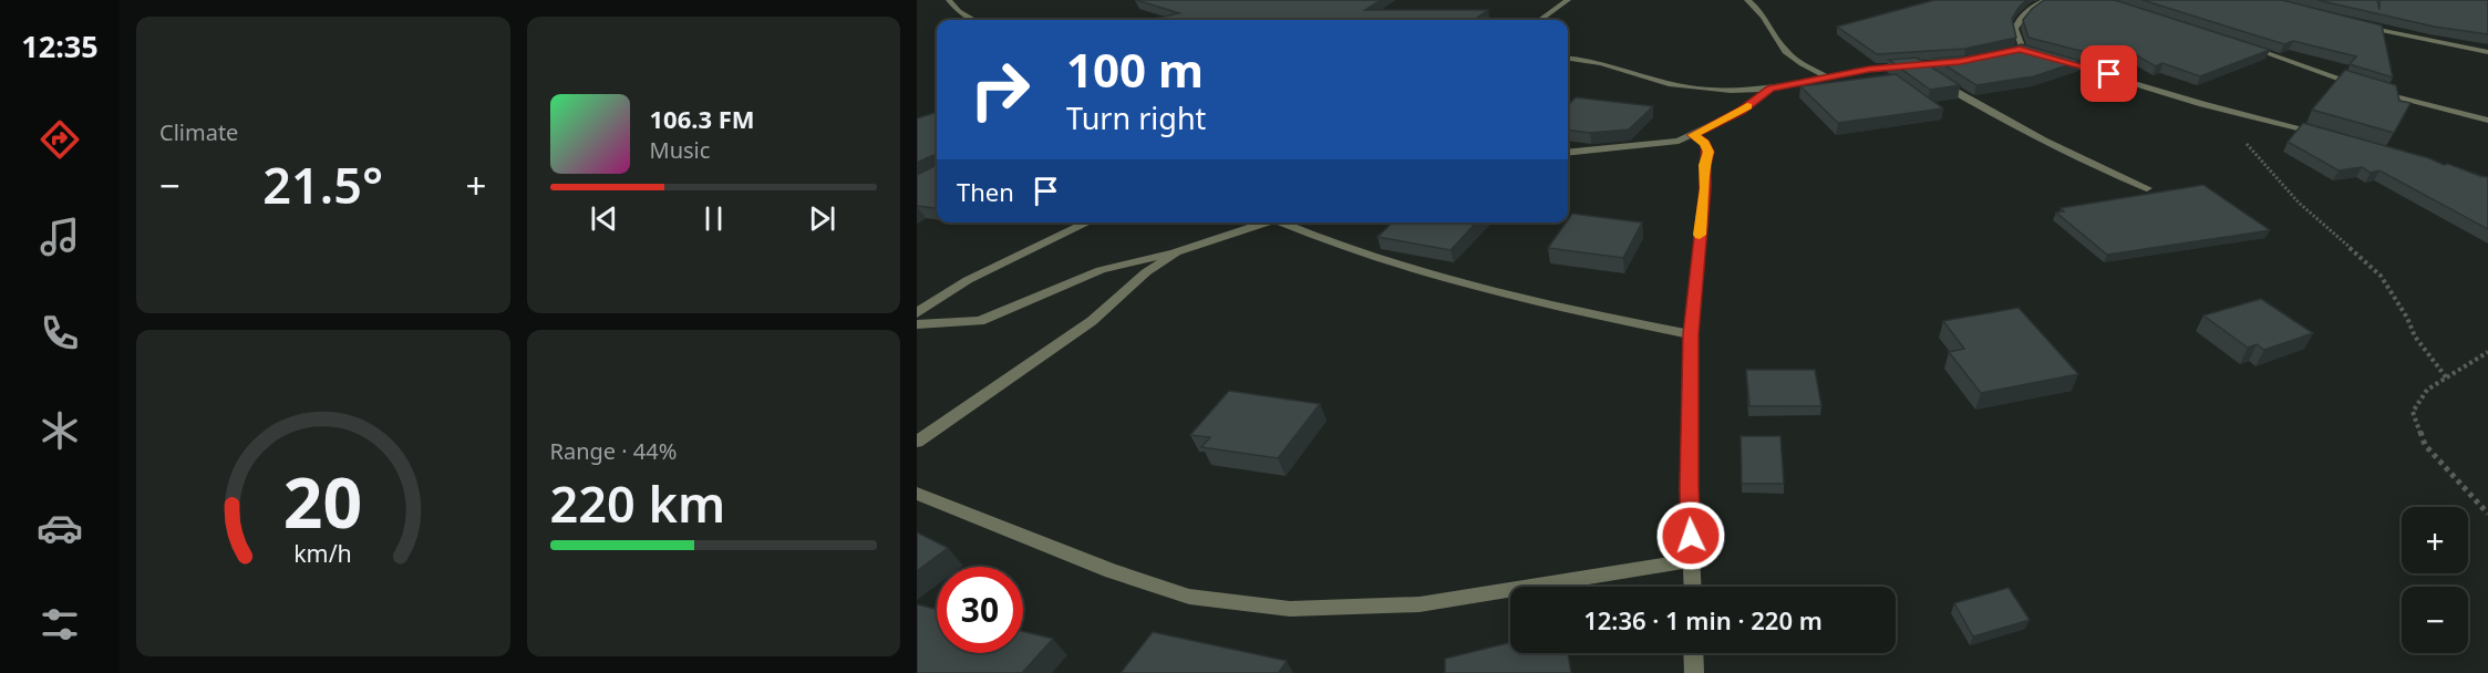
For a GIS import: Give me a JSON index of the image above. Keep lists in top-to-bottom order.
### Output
{
  "page": {
    "tabs": "12:35",
    "tile": [
      "Climate",
      ["Range · 44%", "220 km"]
    ],
    "turn": ["100 m", "Turn right"],
    "song": ["106.3 FM", "Music"],
    "heat": ["−", "21.5°", "+"],
    "then": "Then",
    "map_buttons": ["+", "−"],
    "limit": "30",
    "trip": "12:36 · 1 min · 220 m",
    "gauge": ["20", "km/h"]
  }
}
